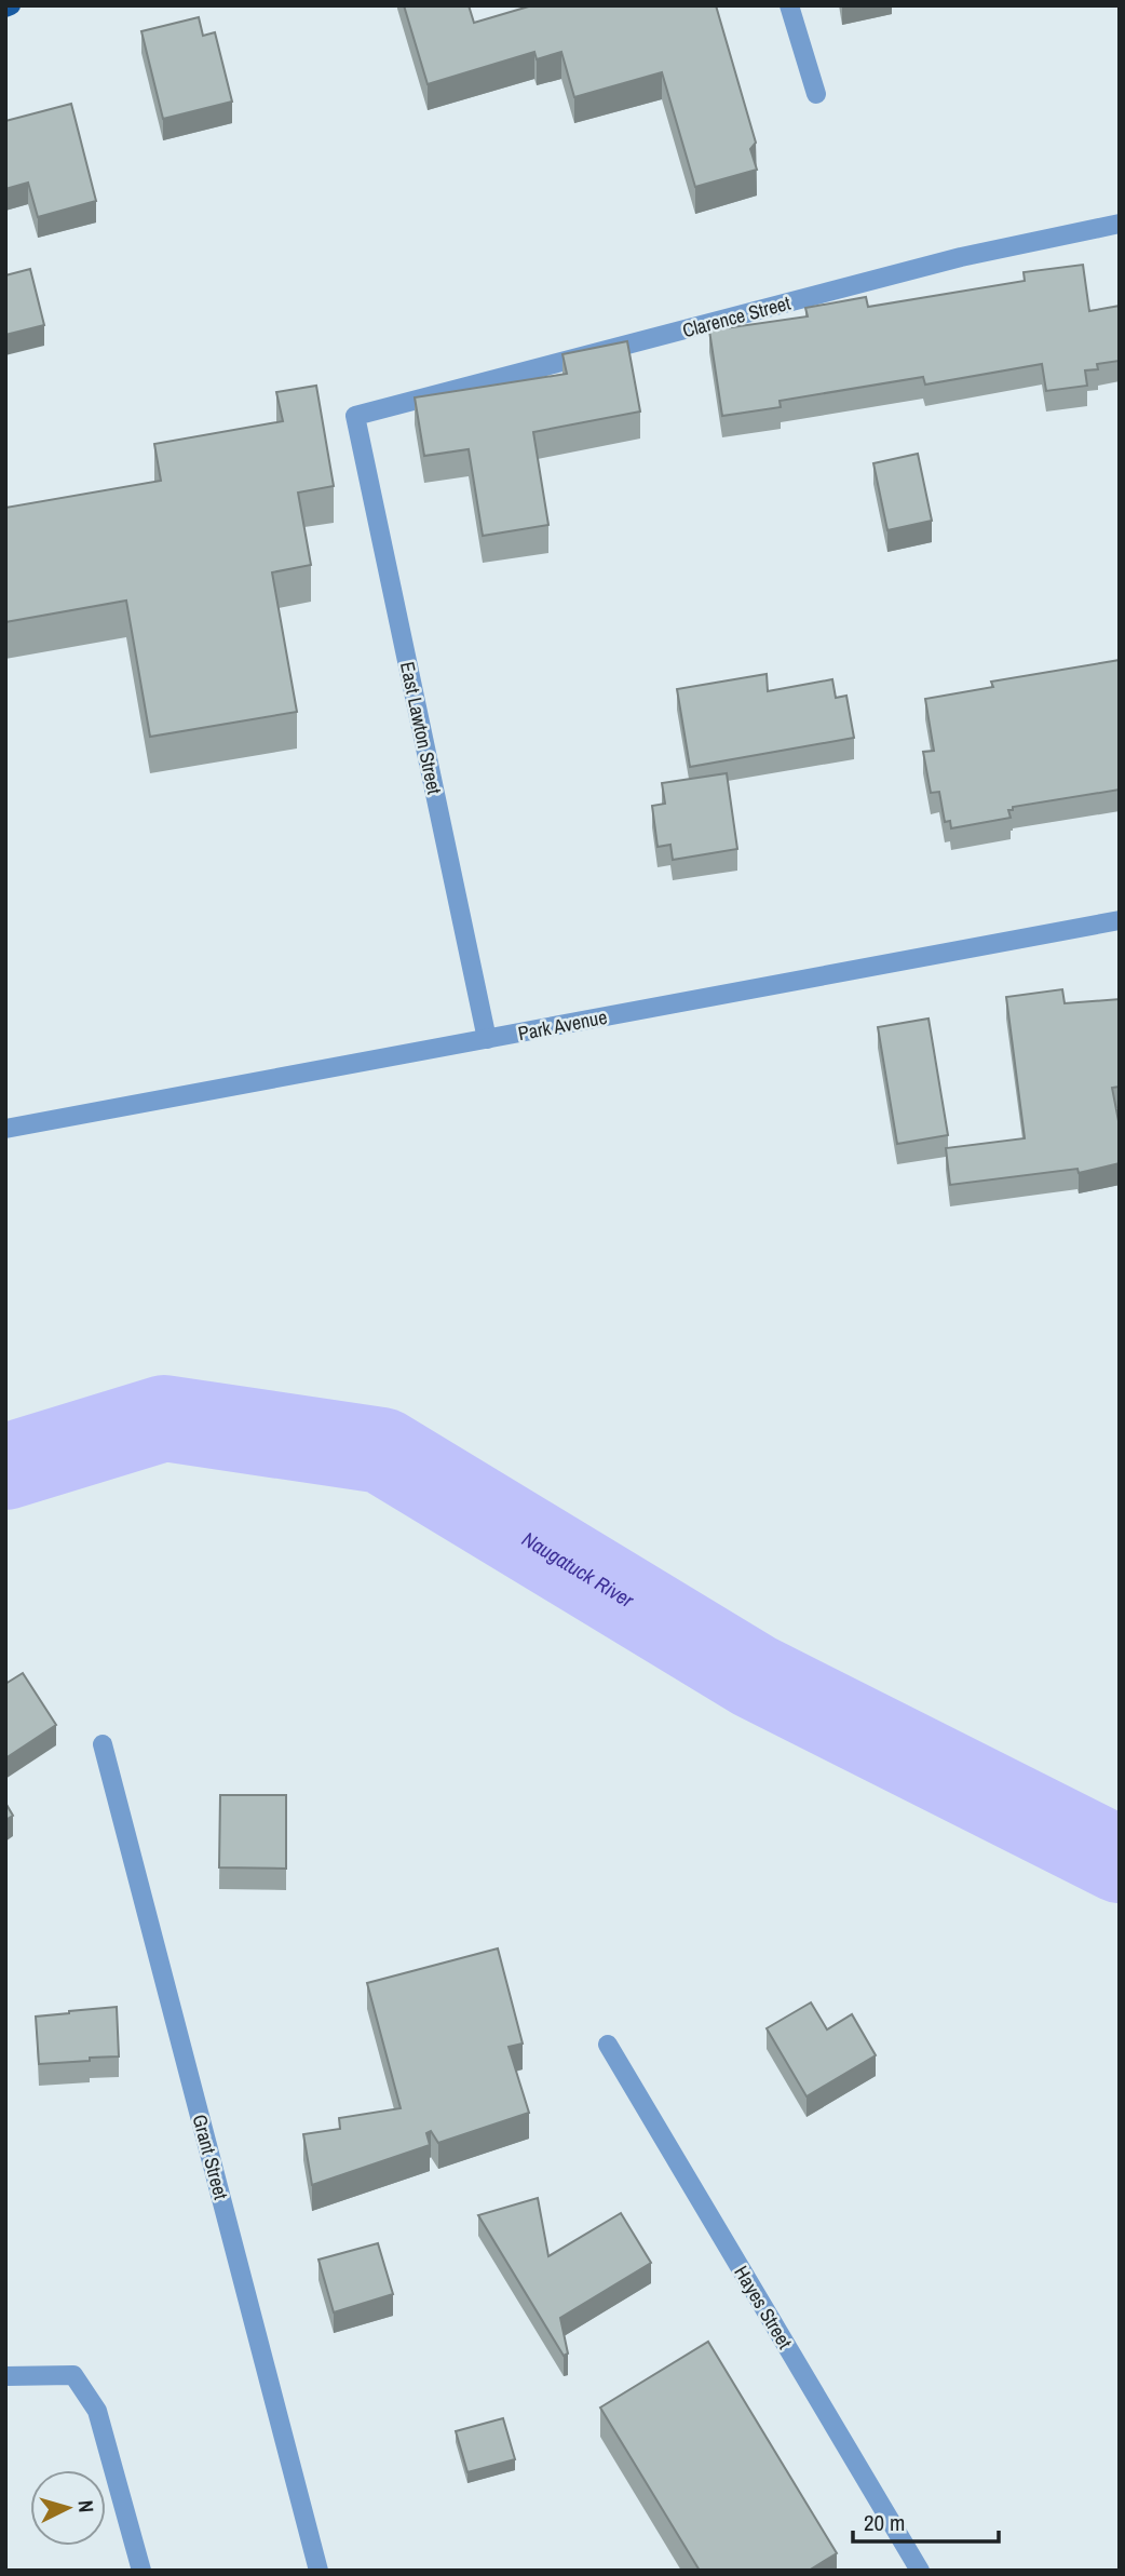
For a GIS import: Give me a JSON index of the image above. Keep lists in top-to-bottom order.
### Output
{
  "streets": {
    "street": [
      "Clarence Street",
      "East Lawton Street",
      "Park Avenue",
      "Grant Street",
      "Hayes Street"
    ]
  },
  "crossings": [
    ["Clarence Street", "East Lawton Street"],
    ["East Lawton Street", "Park Avenue"]
  ],
  "water": ["Naugatuck River"],
  "scale_bar": "20 m",
  "north": "right"
}
